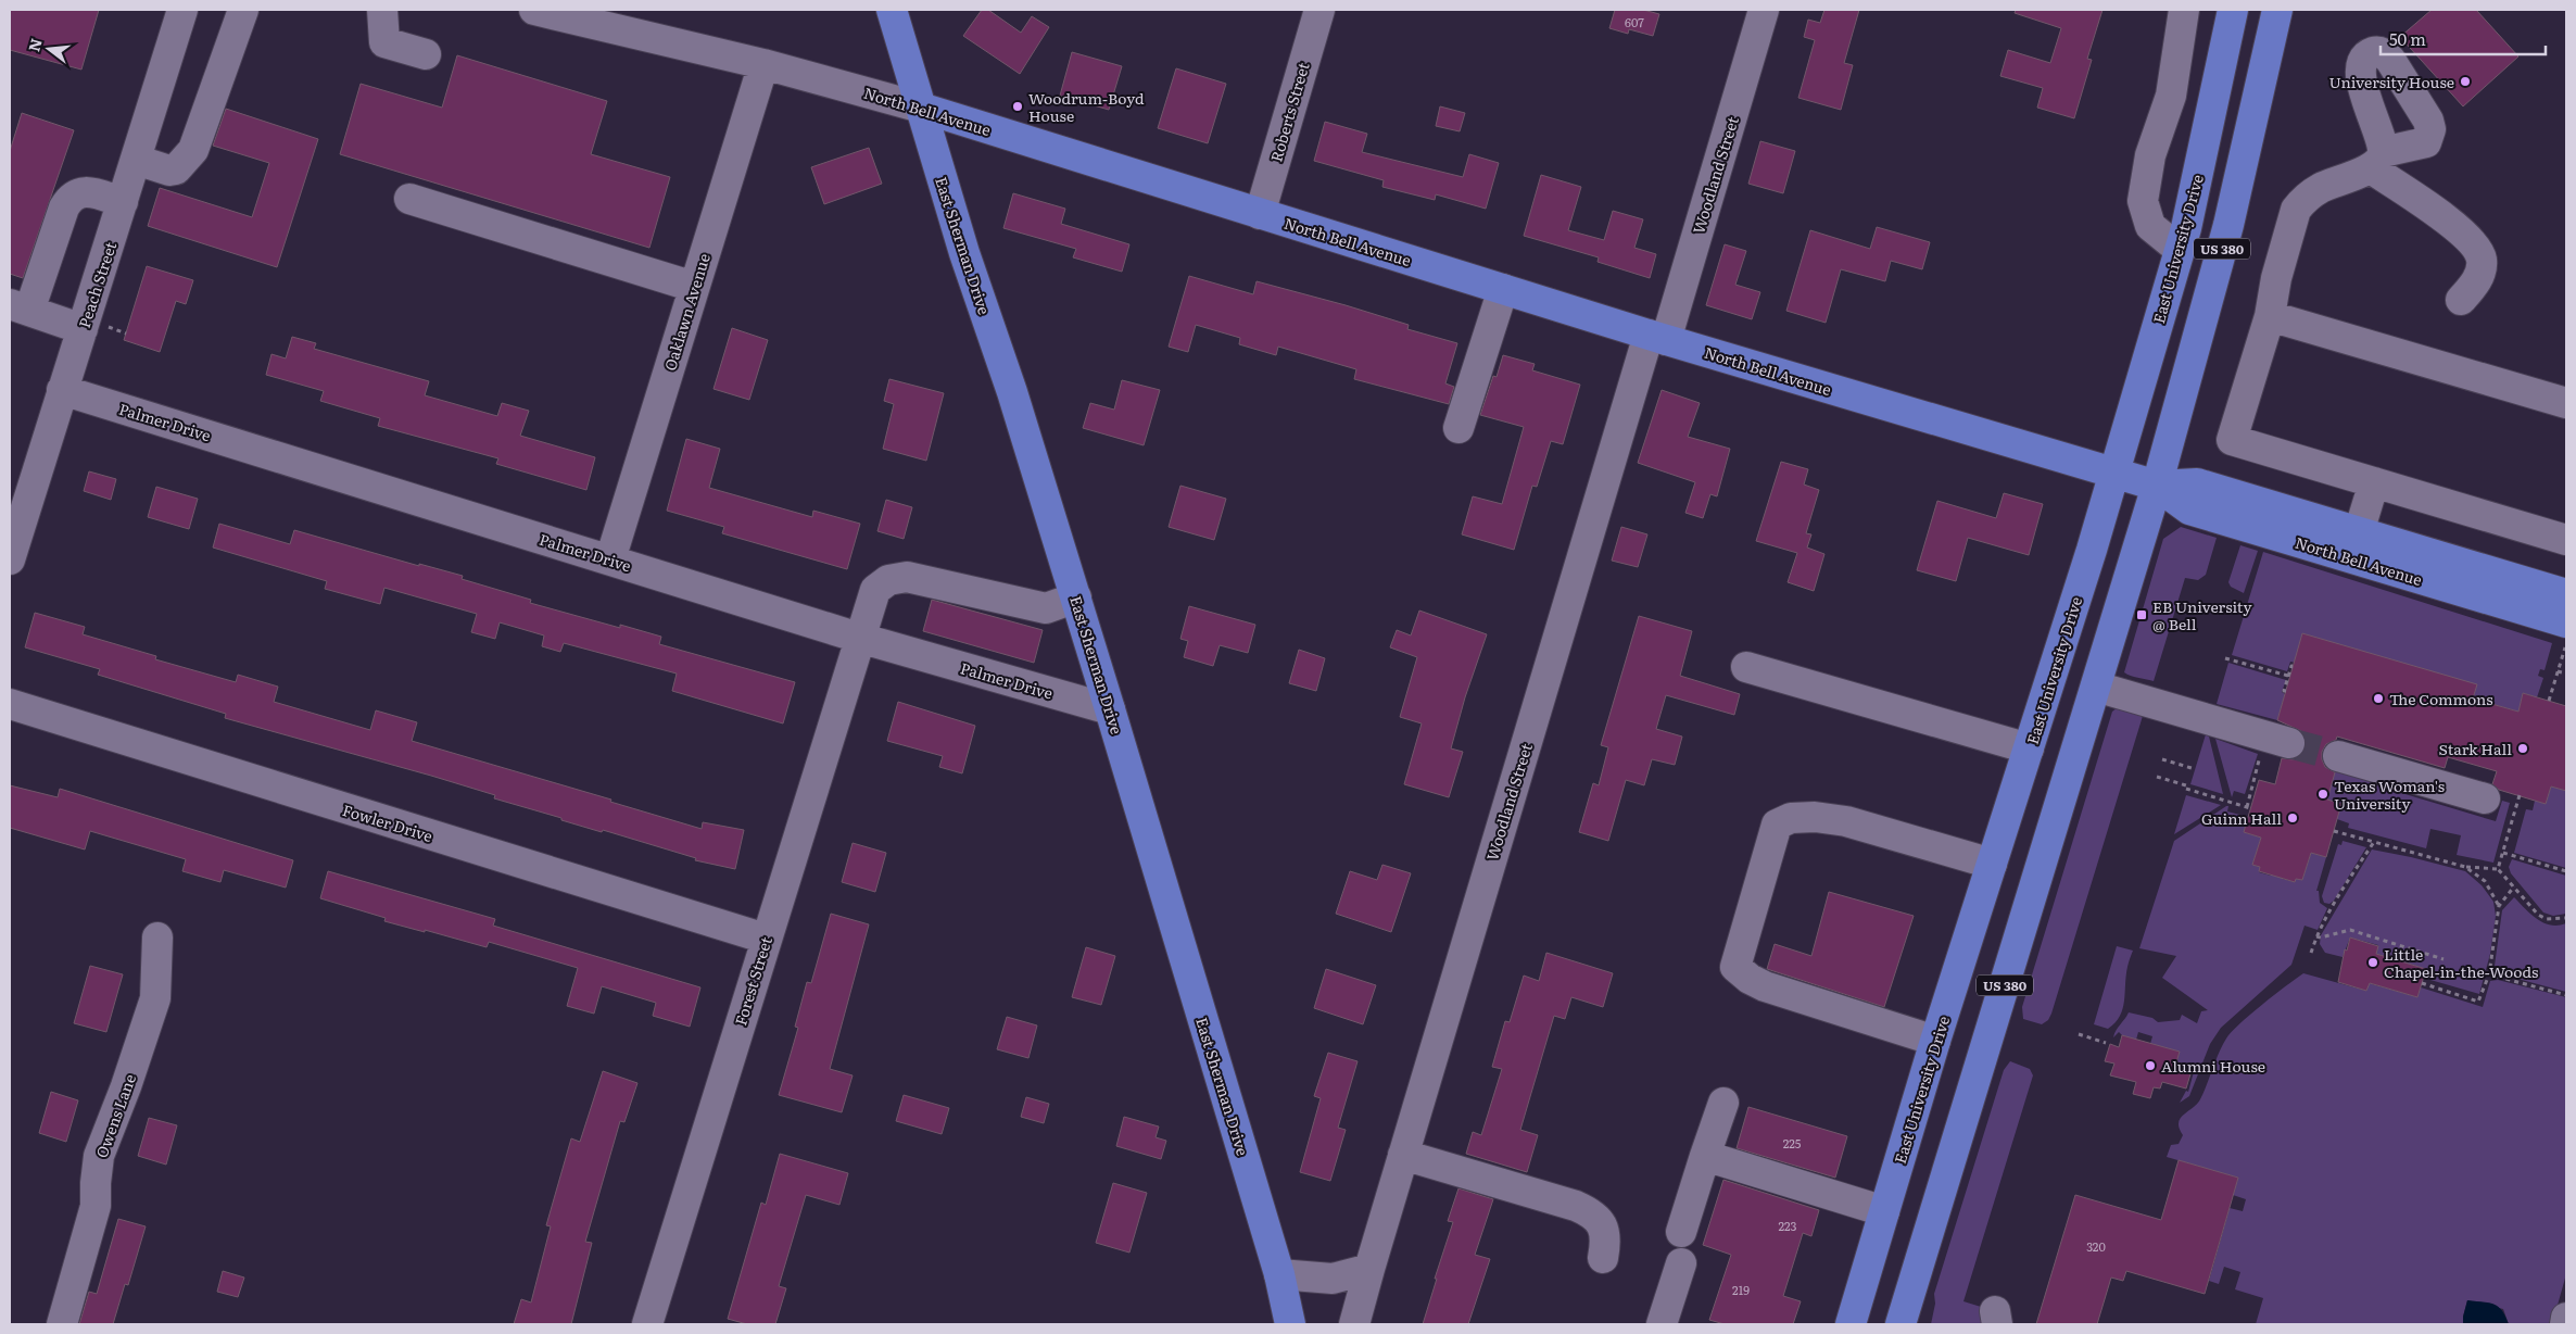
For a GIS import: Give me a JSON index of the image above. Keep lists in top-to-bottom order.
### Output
{
  "streets": {
    "main road": [
      "North Bell Avenue",
      "East Sherman Drive",
      "East University Drive",
      "US 380"
    ],
    "street": [
      "Roberts Street",
      "Woodland Street",
      "Peach Street",
      "Oaklawn Avenue",
      "Palmer Drive",
      "Fowler Drive",
      "Forest Street",
      "Owens Lane"
    ]
  },
  "crossings": [
    ["North Bell Avenue", "Roberts Street"],
    ["North Bell Avenue", "Woodland Street"],
    ["North Bell Avenue", "East Sherman Drive"],
    ["North Bell Avenue", "East University Drive"],
    ["North Bell Avenue", "US 380"],
    ["North Bell Avenue", "Oaklawn Avenue"],
    ["East Sherman Drive", "Palmer Drive"],
    ["East Sherman Drive", "Forest Street"],
    ["Peach Street", "Palmer Drive"],
    ["Oaklawn Avenue", "Palmer Drive"],
    ["Palmer Drive", "Forest Street"],
    ["Fowler Drive", "Forest Street"]
  ],
  "places": {
    "other": [
      "University House",
      "Woodrum-Boyd House",
      "The Commons",
      "Stark Hall",
      "Texas Woman's University",
      "Guinn Hall",
      "Little Chapel-in-the-Woods",
      "Alumni House"
    ],
    "transit": ["EB University @ Bell"]
  },
  "house_numbers": [
    "607",
    "225",
    "223",
    "320",
    "219"
  ],
  "scale_bar": "50 m",
  "north": "left"
}
